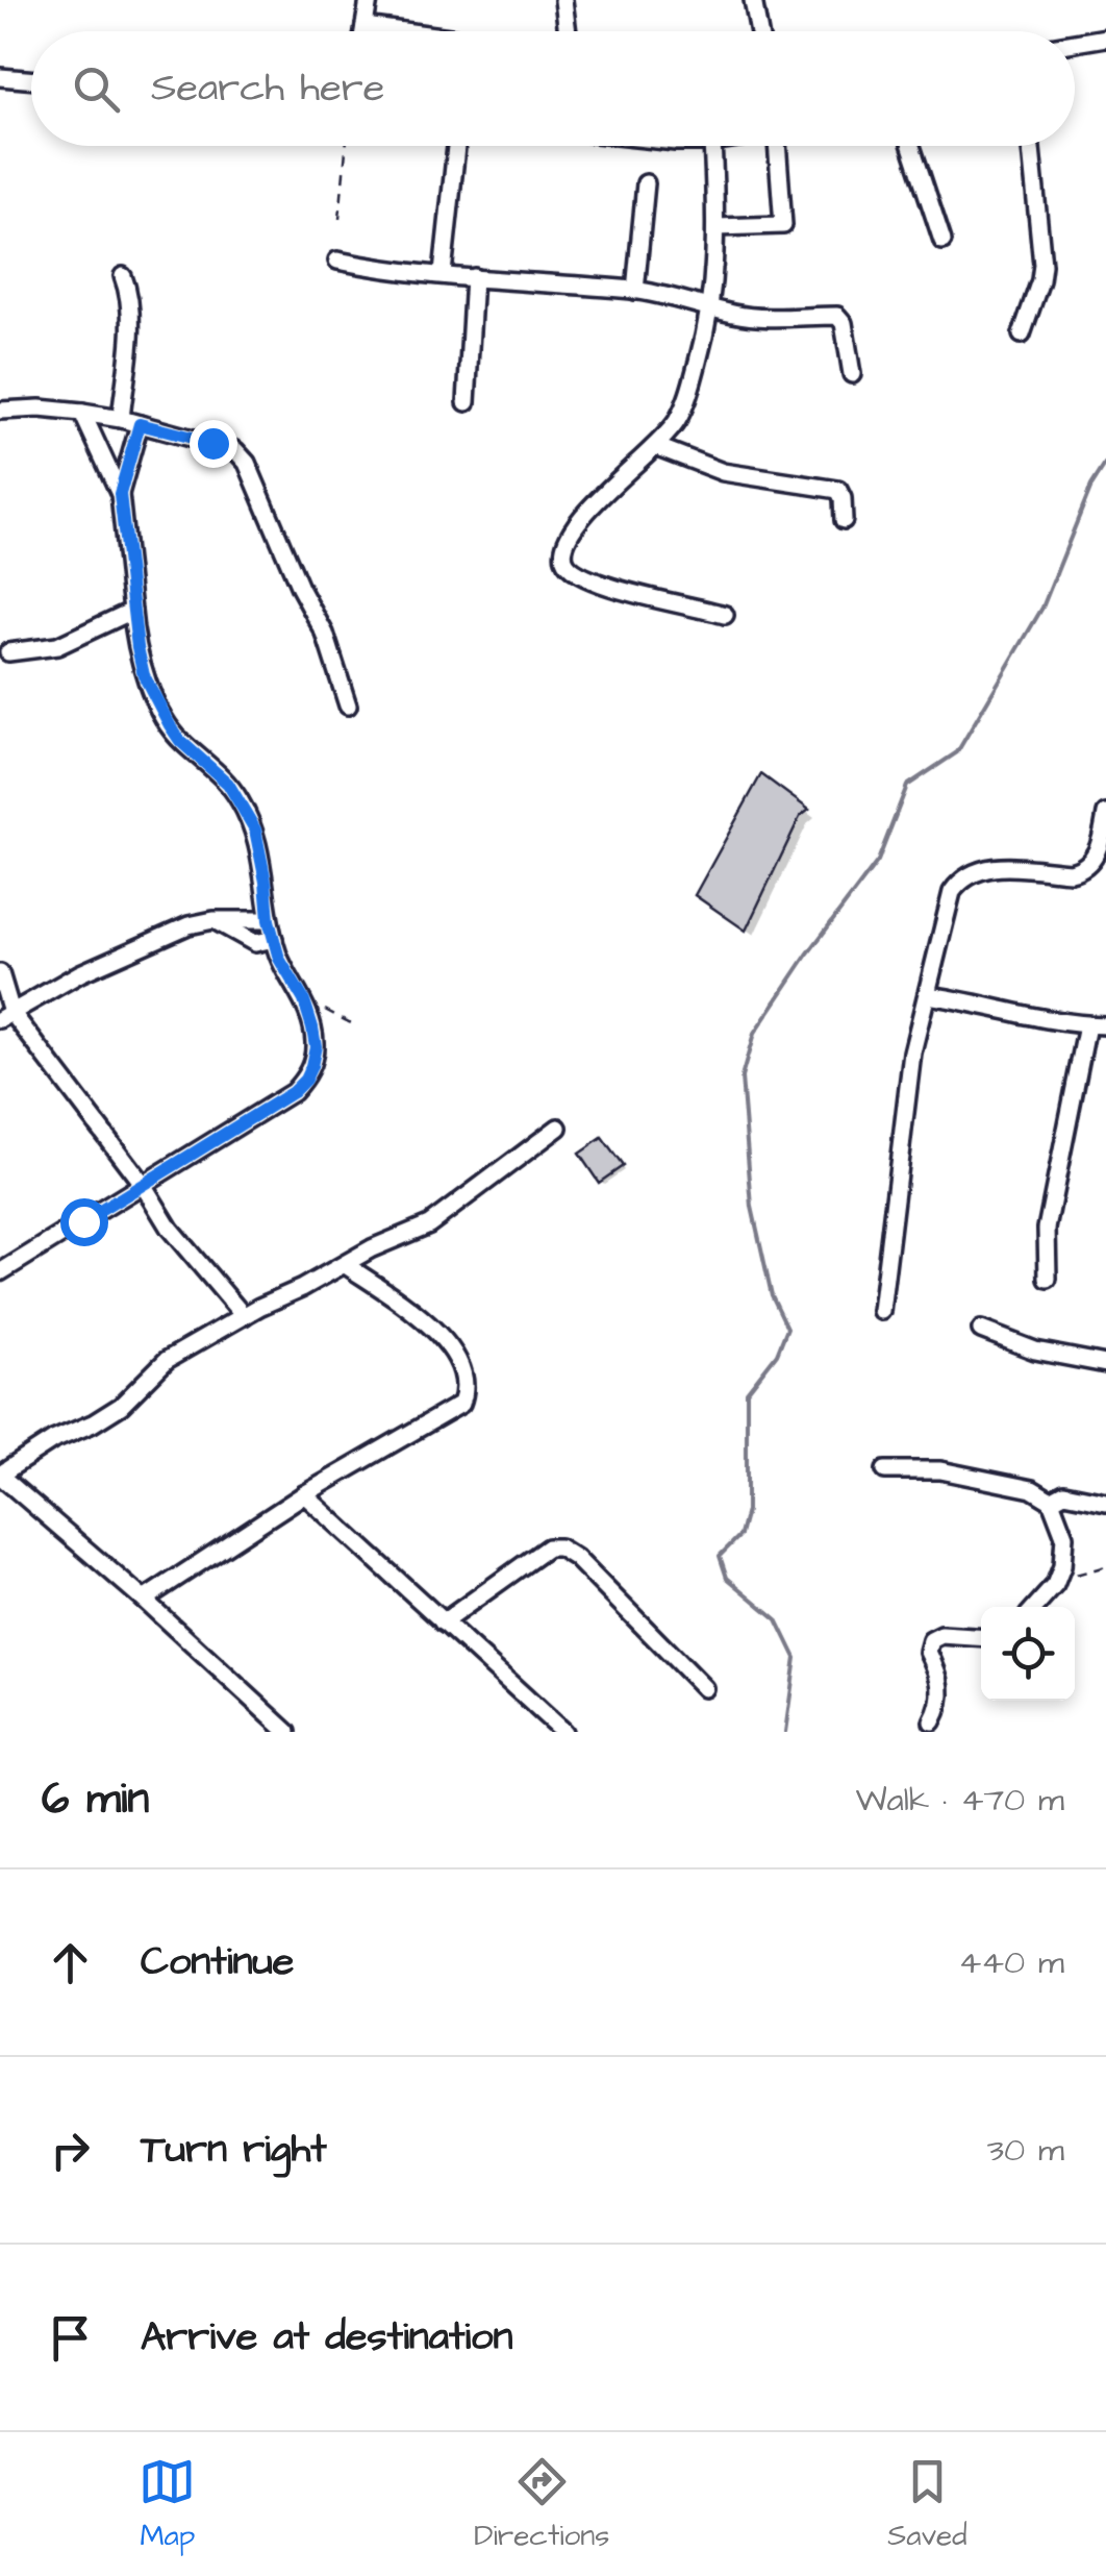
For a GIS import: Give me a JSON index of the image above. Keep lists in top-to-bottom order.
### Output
{
  "page": {
    "search": "Search here",
    "heading": ["6 min", "Walk · 470 m"],
    "list": [
      ["Continue", "440 m"],
      ["Turn right", "30 m"],
      "Arrive at destination"
    ],
    "nav": ["Map", "Directions", "Saved"]
  }
}
